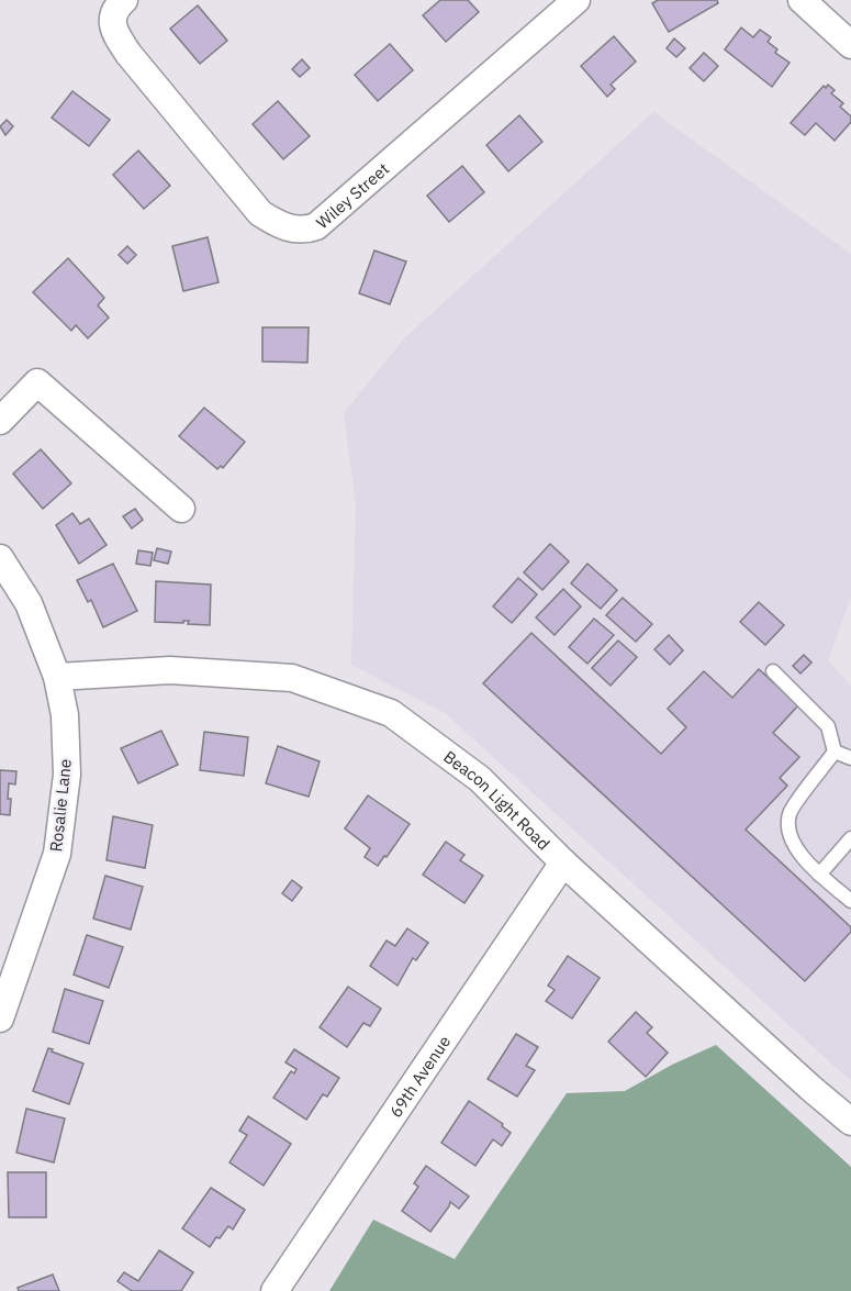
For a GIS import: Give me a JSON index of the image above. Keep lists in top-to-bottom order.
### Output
{
  "streets": {
    "street": [
      "Wiley Street",
      "Beacon Light Road",
      "Rosalie Lane",
      "69th Avenue"
    ]
  },
  "crossings": [
    ["Beacon Light Road", "Rosalie Lane"],
    ["Beacon Light Road", "69th Avenue"]
  ]
}
